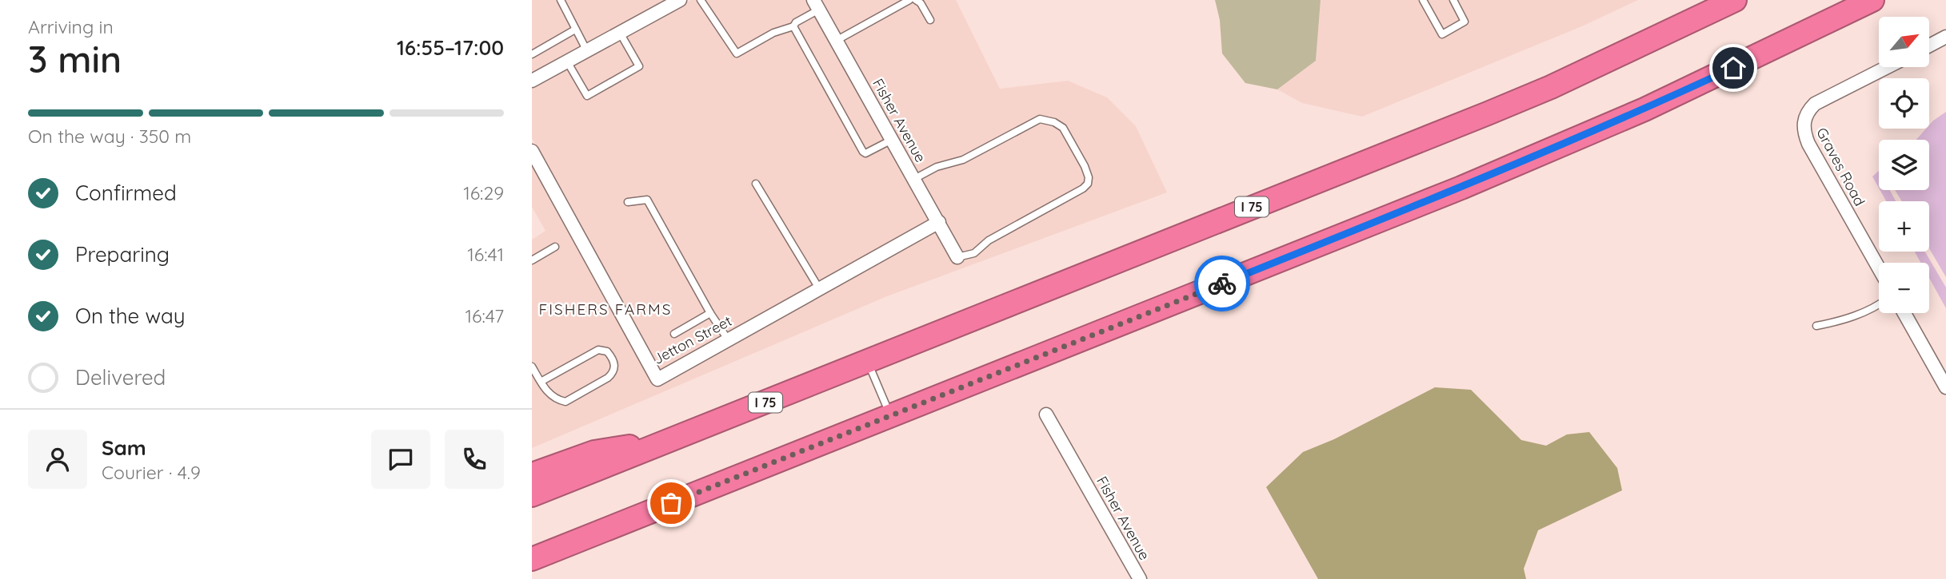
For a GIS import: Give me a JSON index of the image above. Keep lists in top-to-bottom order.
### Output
{
  "streets": {
    "highway": ["I 75"],
    "street": ["Fisher Avenue", "Graves Road", "Jetton Street"]
  },
  "crossings": [
    ["Fisher Avenue", "Jetton Street"]
  ],
  "districts": ["FISHERS FARMS"],
  "north": "top right",
  "page": {
    "heading": ["3 min", "Arriving in", "16:55–17:00"],
    "panel": ["Sam", "Courier · 4.9"],
    "map_buttons": ["+", "−"],
    "bar": "On the way · 350 m",
    "list": [
      ["Confirmed", "16:29"],
      ["Preparing", "16:41"],
      ["On the way", "16:47"],
      "Delivered"
    ]
  }
}
